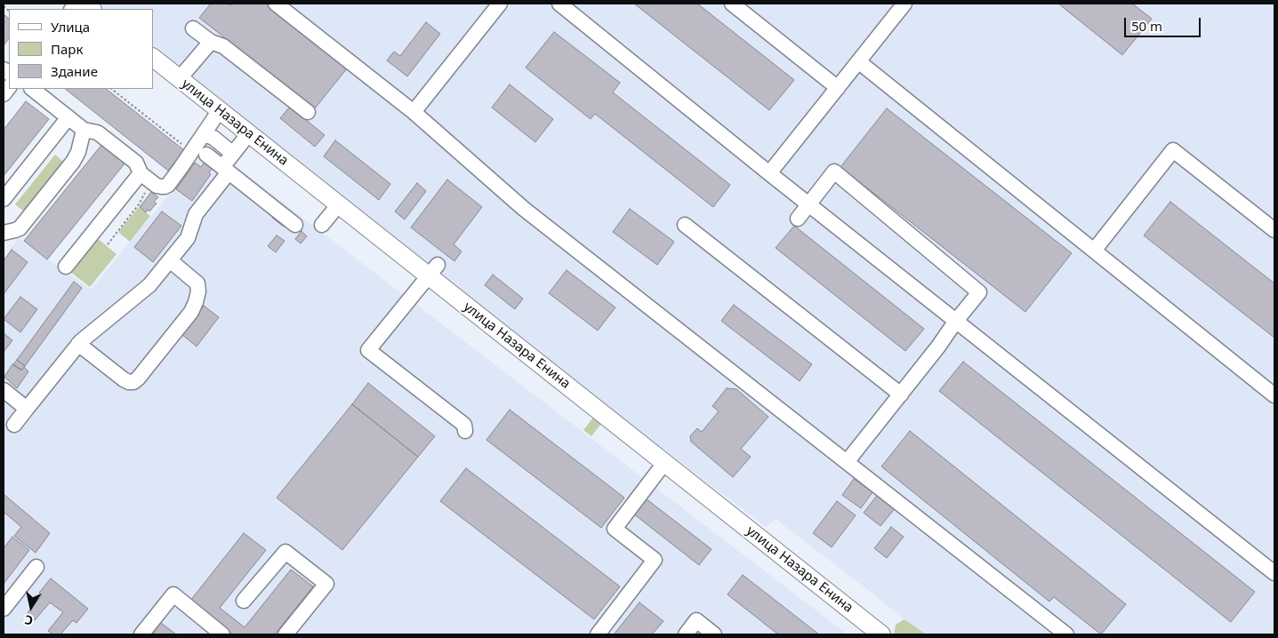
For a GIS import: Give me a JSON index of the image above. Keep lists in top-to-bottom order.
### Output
{
  "streets": {
    "main road": ["улица Назара Енина"]
  },
  "legend": ["Улица", "Парк", "Здание"],
  "scale_bar": "50 m",
  "north": "bottom"
}
